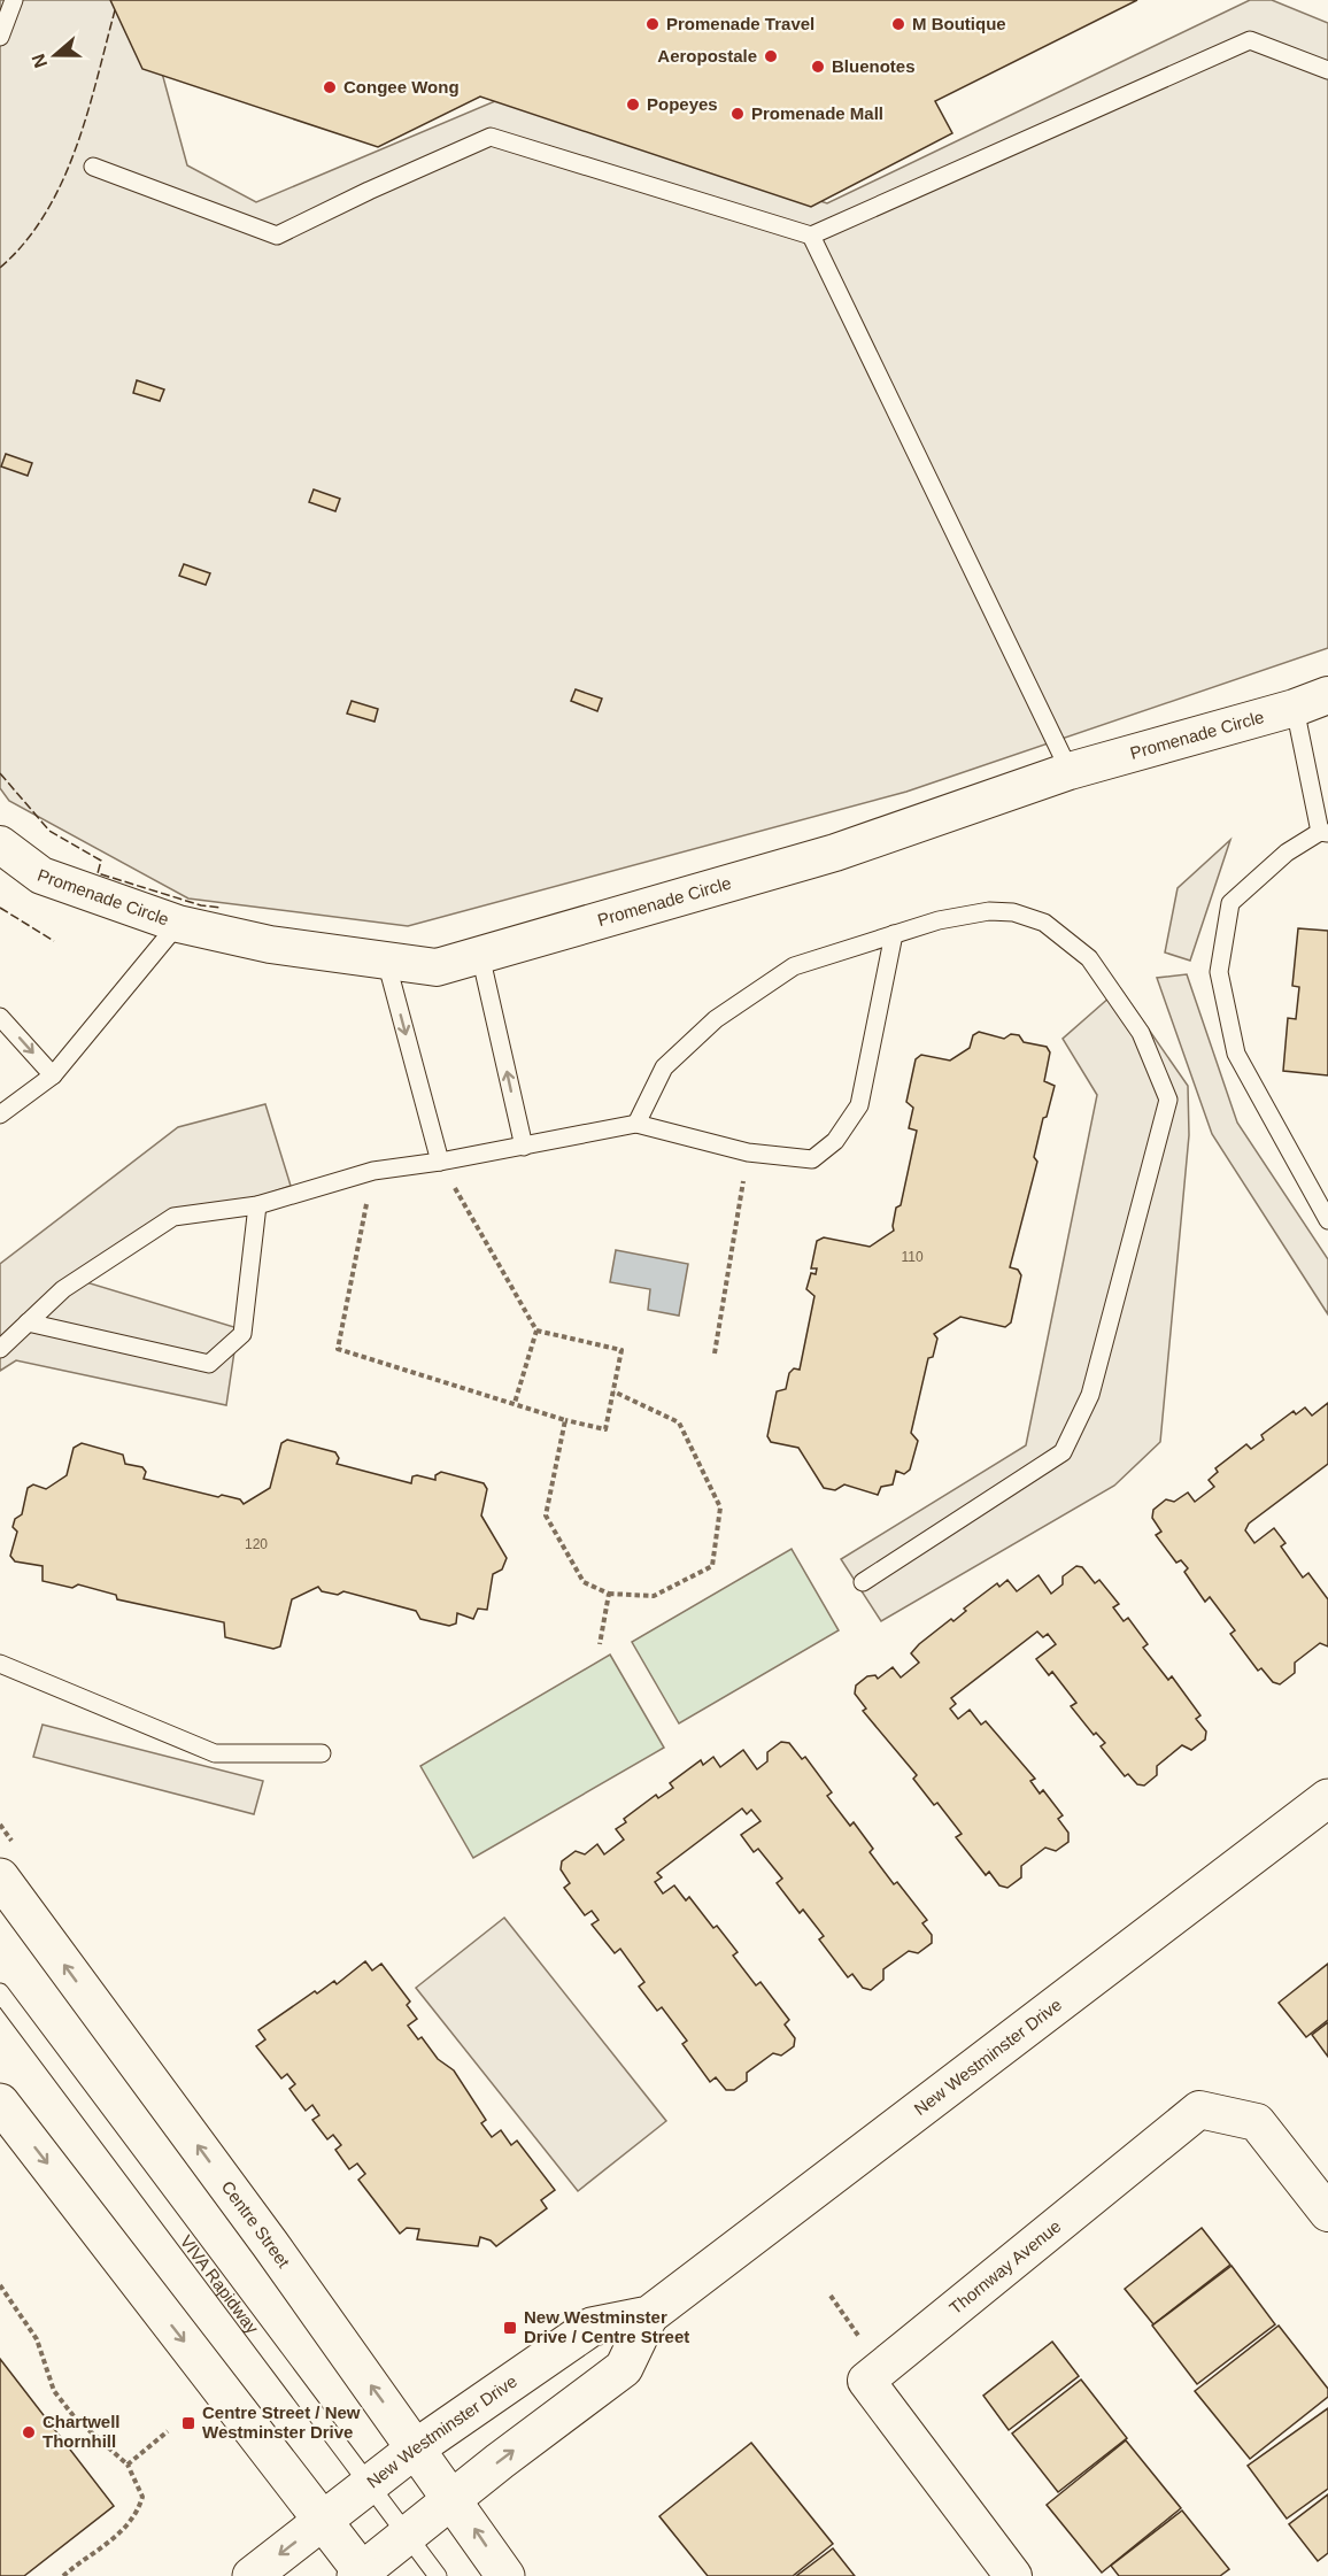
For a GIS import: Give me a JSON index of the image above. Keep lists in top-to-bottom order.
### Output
{
  "streets": {
    "street": [
      "Promenade Circle",
      "New Westminster Drive",
      "Centre Street",
      "Thornway Avenue"
    ],
    "lane": ["VIVA Rapidway"]
  },
  "crossings": [
    ["New Westminster Drive", "Centre Street"],
    ["New Westminster Drive", "VIVA Rapidway"]
  ],
  "places": {
    "other": [
      "Promenade Travel",
      "M Boutique",
      "Aeropostale",
      "Bluenotes",
      "Congee Wong",
      "Popeyes",
      "Promenade Mall",
      "Chartwell Thornhill"
    ],
    "transit": ["New Westminster Drive / Centre Street", "Centre Street / New Westminster Drive"]
  },
  "house_numbers": ["110", "120"],
  "north": "left"
}
